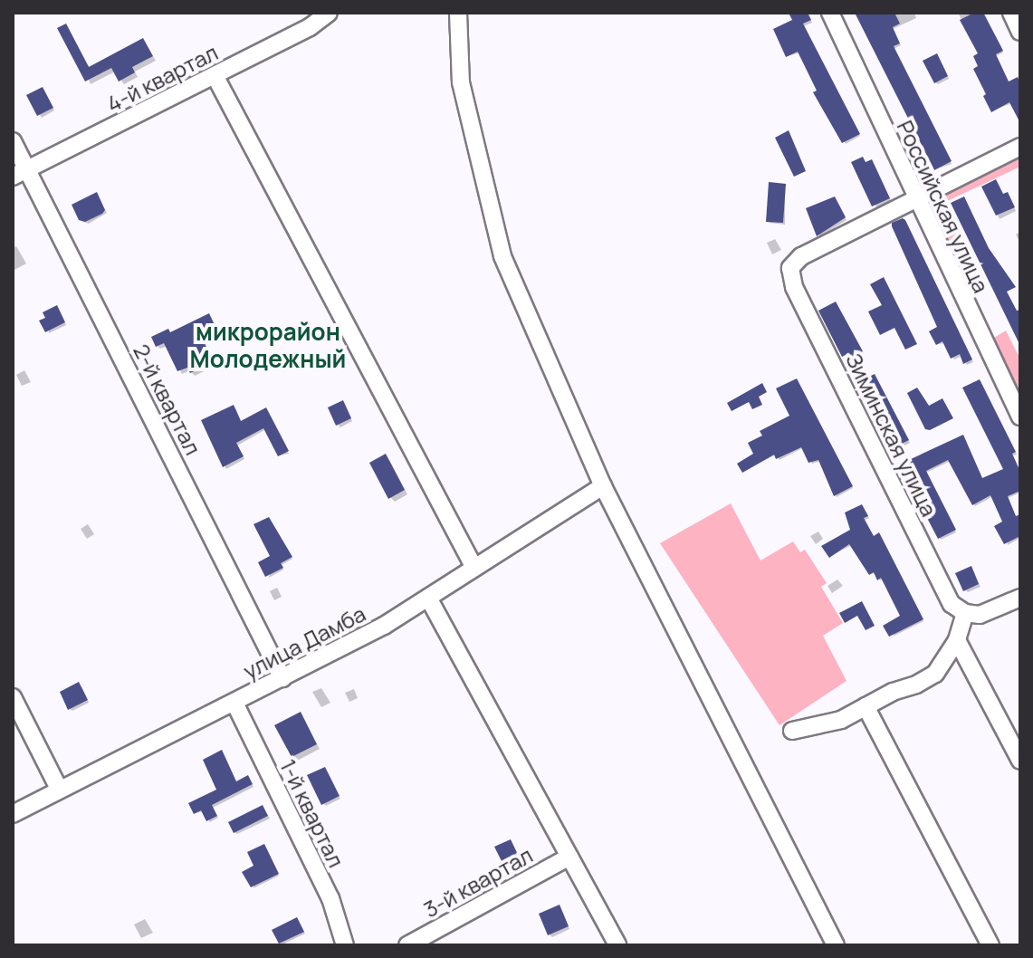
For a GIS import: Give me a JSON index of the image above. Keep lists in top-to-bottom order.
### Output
{
  "streets": {
    "street": [
      "4-й квартал",
      "Российская улица",
      "2-й квартал",
      "Зиминская улица",
      "улица Дамба",
      "1-й квартал",
      "3-й квартал"
    ]
  },
  "crossings": [
    ["4-й квартал", "2-й квартал"],
    ["Российская улица", "Зиминская улица"],
    ["2-й квартал", "улица Дамба"],
    ["улица Дамба", "1-й квартал"]
  ],
  "districts": ["микрорайон Молодежный"]
}
